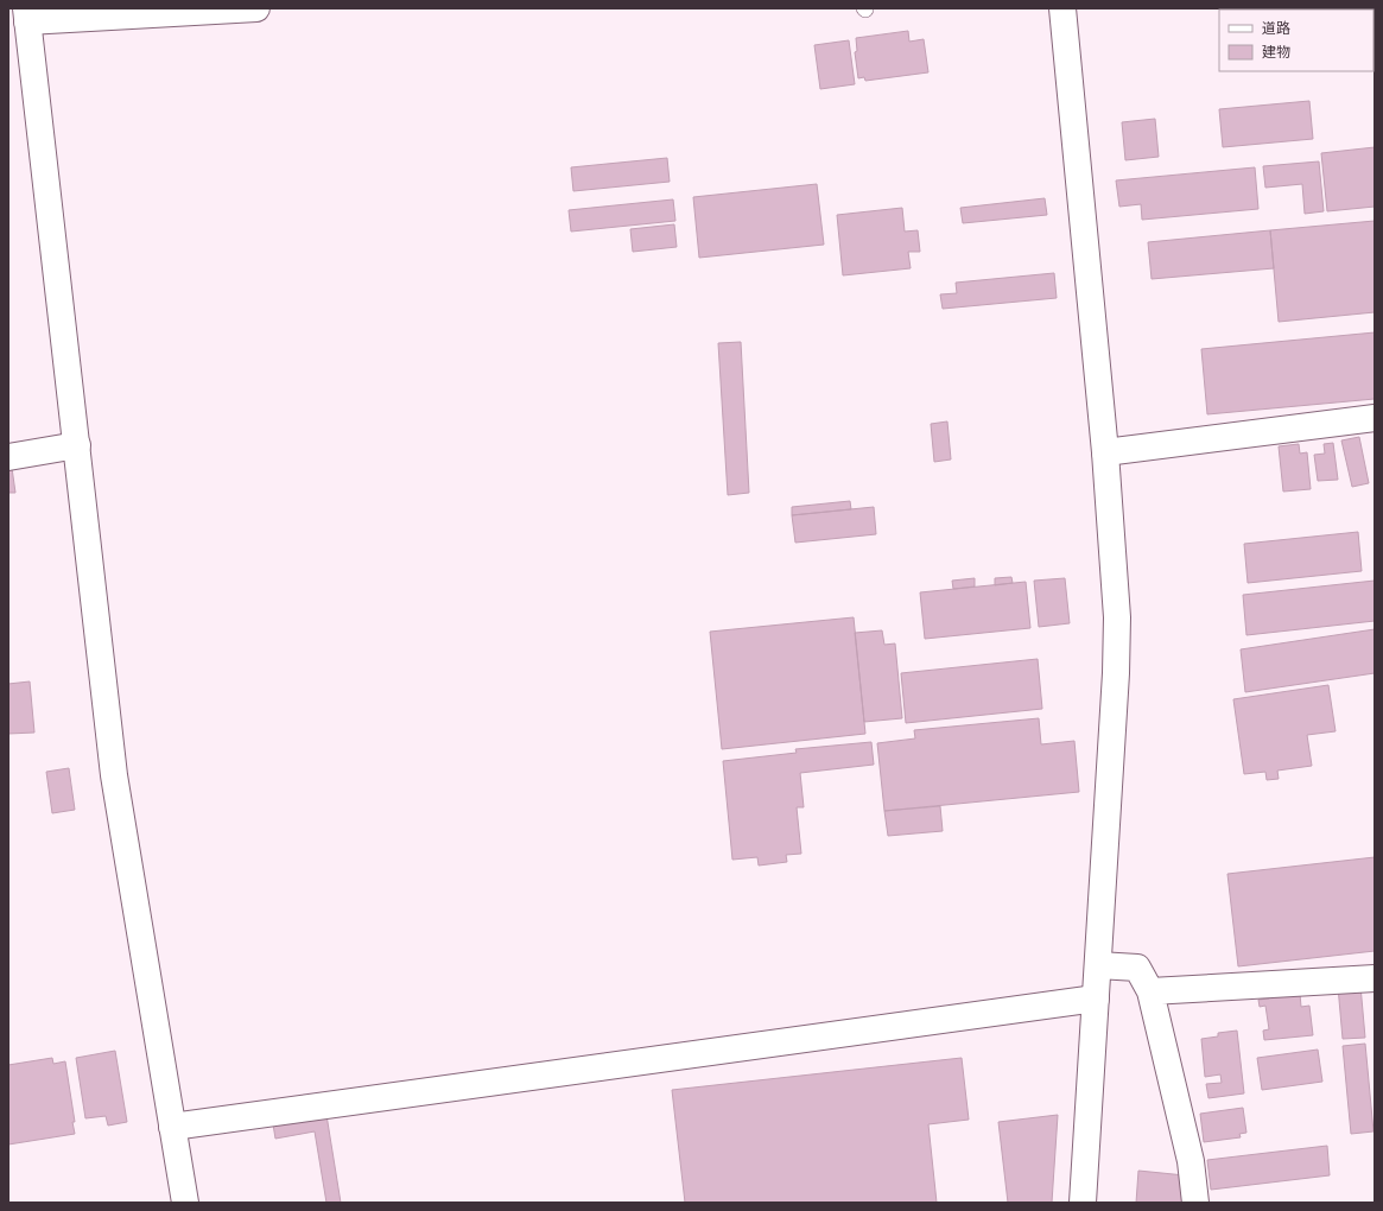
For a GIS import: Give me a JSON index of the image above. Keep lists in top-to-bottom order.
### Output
{
  "legend": ["道路", "建物"]
}
